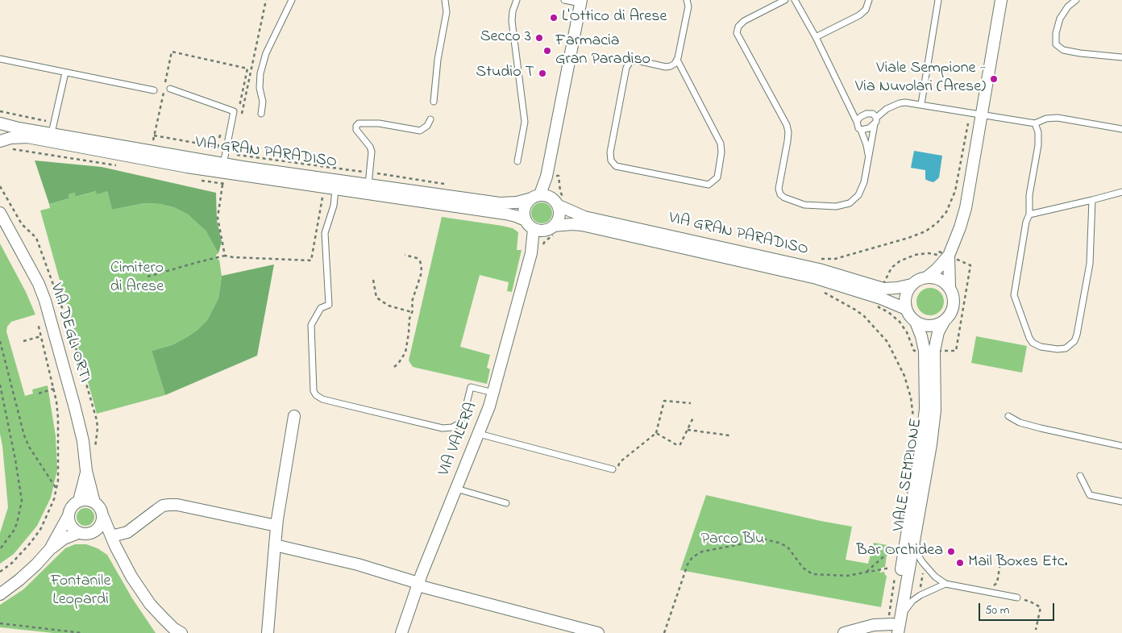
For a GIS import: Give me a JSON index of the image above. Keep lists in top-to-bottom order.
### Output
{
  "streets": {
    "street": [
      "VIA GRAN PARADISO",
      "VIA DEGLI ORTI",
      "VIA VALERA",
      "VIALE SEMPIONE"
    ]
  },
  "crossings": [
    ["VIA GRAN PARADISO", "VIA VALERA"],
    ["VIA GRAN PARADISO", "VIALE SEMPIONE"]
  ],
  "parks": ["Cimitero di Arese", "Parco Blu", "Fontanile Leopardi"],
  "places": [
    "L'Ottico di Arese",
    "Secco 3",
    "Farmacia Gran Paradiso",
    "Studio T",
    "Viale Sempione - Via Nuvolari (Arese)",
    "Bar Orchidea",
    "Mail Boxes Etc."
  ],
  "scale_bar": "50 m"
}
